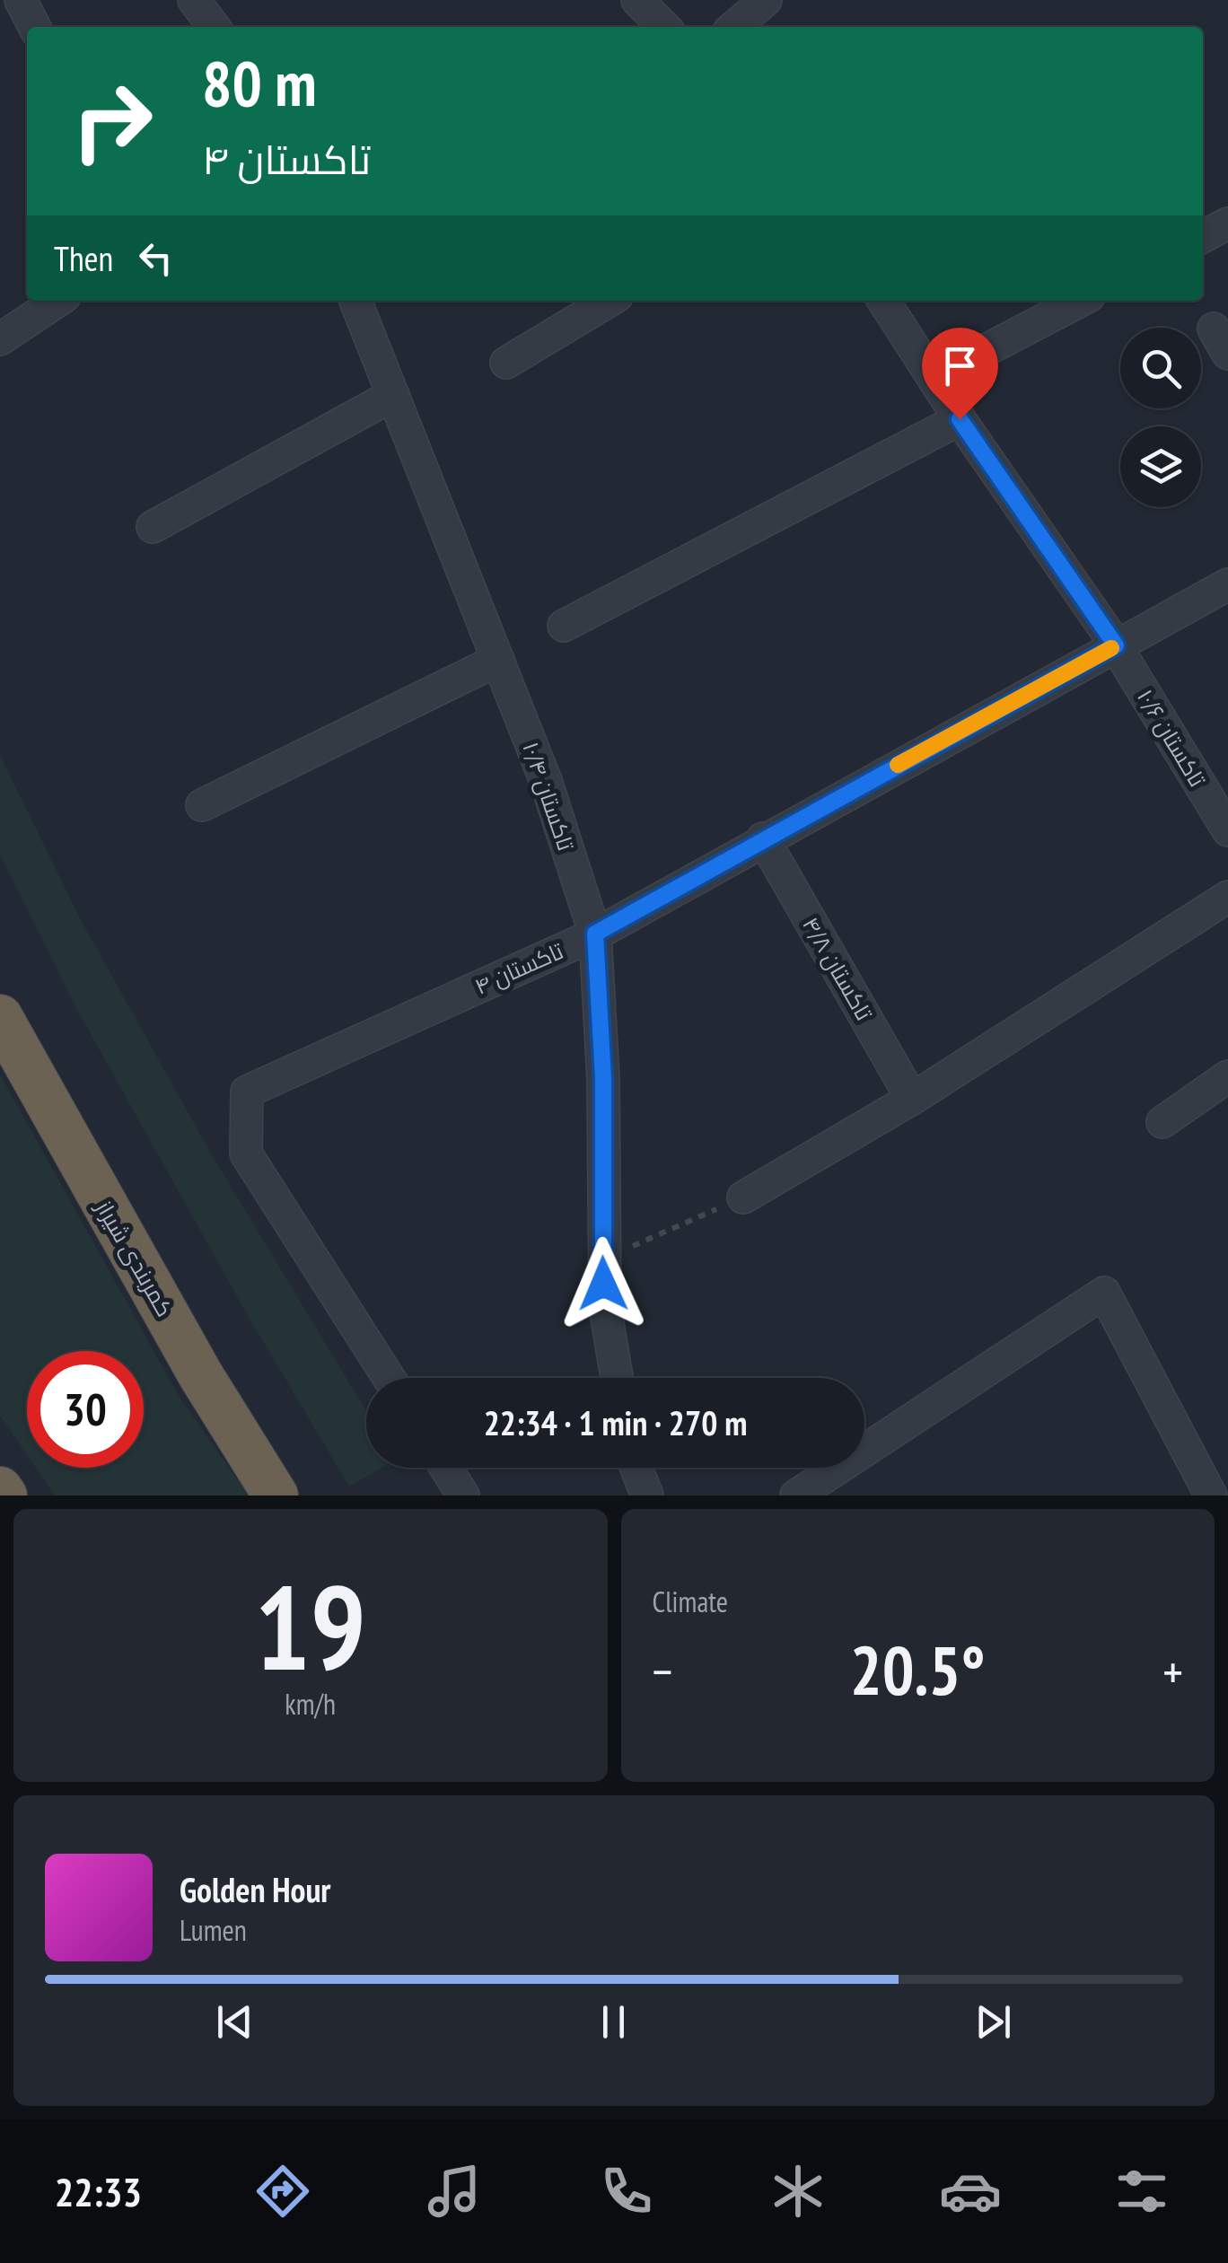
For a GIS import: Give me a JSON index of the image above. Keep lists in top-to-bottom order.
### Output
{
  "streets": {
    "highway": ["کمربندی شیراز"],
    "street": [
      "تاکستان ۱۰/۶",
      "تاکستان ۱۰/۴",
      "تاکستان ۴",
      "تاکستان ۴/۸"
    ]
  },
  "crossings": [
    ["تاکستان ۱۰/۶", "تاکستان ۴"],
    ["تاکستان ۱۰/۴", "تاکستان ۴"],
    ["تاکستان ۴", "تاکستان ۴/۸"]
  ],
  "page": {
    "turn": ["80 m", "تاکستان ۴"],
    "then": "Then",
    "limit": "30",
    "trip": "22:34 · 1 min · 270 m",
    "tile": [
      ["19", "km/h"],
      "Climate"
    ],
    "heat": ["−", "20.5°", "+"],
    "song": ["Golden Hour", "Lumen"],
    "tabs": "22:33"
  }
}
